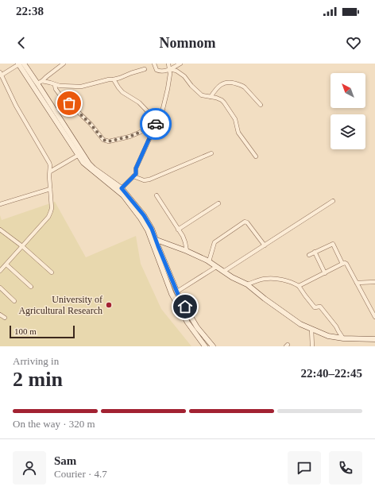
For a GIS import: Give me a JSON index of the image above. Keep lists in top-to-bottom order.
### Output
{
  "places": ["University of Agricultural Research"],
  "scale_bar": "100 m",
  "north": "top left",
  "page": {
    "status": "22:38",
    "header": "Nomnom",
    "scale": "100 m",
    "heading": ["2 min", "Arriving in", "22:40–22:45"],
    "panel": ["Sam", "Courier · 4.7"],
    "bar": "On the way · 320 m"
  }
}
